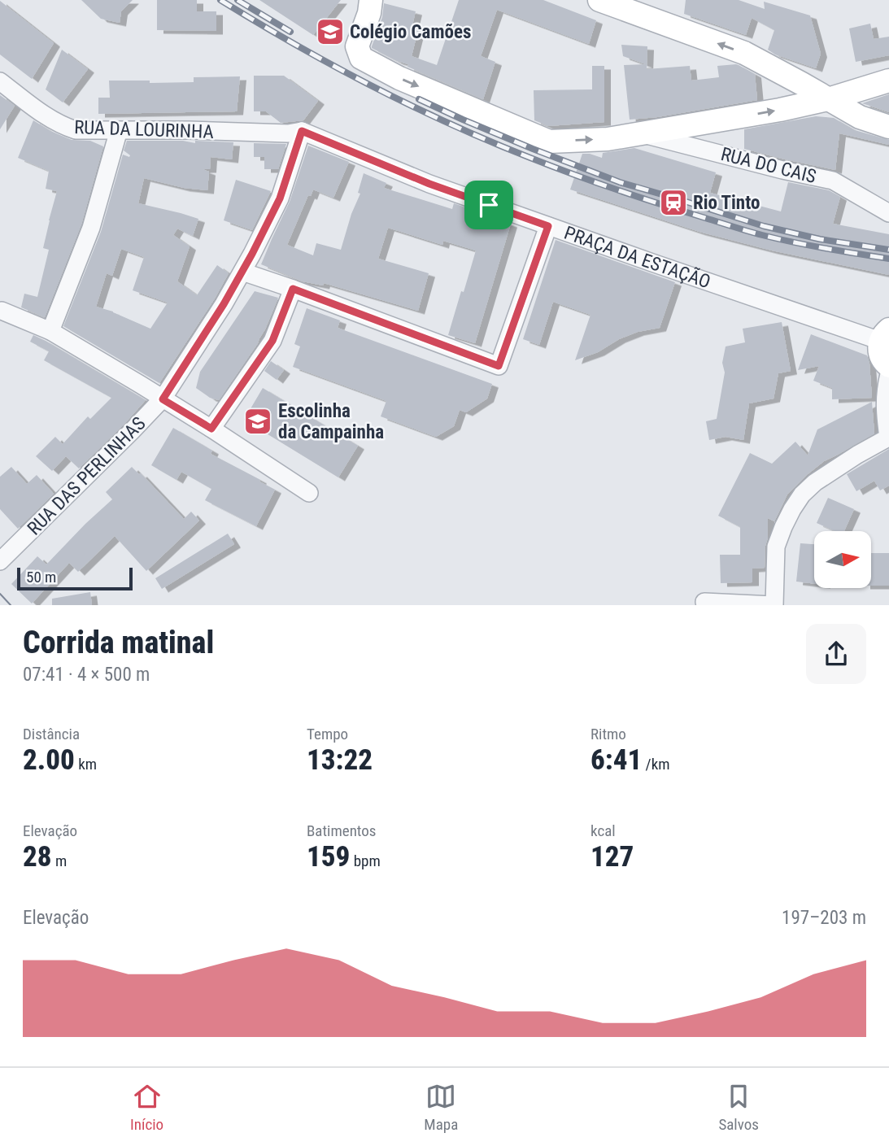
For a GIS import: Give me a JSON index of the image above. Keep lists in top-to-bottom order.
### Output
{
  "streets": {
    "street": [
      "RUA DA LOURINHA",
      "RUA DO CAIS",
      "PRAÇA DA ESTAÇÃO",
      "RUA DAS PERLINHAS"
    ]
  },
  "crossings": [
    ["RUA DA LOURINHA", "PRAÇA DA ESTAÇÃO"],
    ["RUA DA LOURINHA", "RUA DAS PERLINHAS"],
    ["PRAÇA DA ESTAÇÃO", "RUA DAS PERLINHAS"]
  ],
  "places": {
    "school or university": ["Colégio Camões", "Escolinha da Campainha"],
    "station": ["Rio Tinto"]
  },
  "scale_bar": "50 m",
  "north": "right",
  "page": {
    "scale": "50 m",
    "heading": ["Corrida matinal", "07:41 · 4 × 500 m"],
    "stats": [
      ["Distância", "2.00 km"],
      ["Tempo", "13:22"],
      ["Ritmo", "6:41 /km"],
      ["Elevação", "28 m"],
      ["Batimentos", "159 bpm"],
      ["kcal", "127"]
    ],
    "chart": ["Elevação", "197–203 m"],
    "tabs": ["Início", "Mapa", "Salvos"]
  }
}
